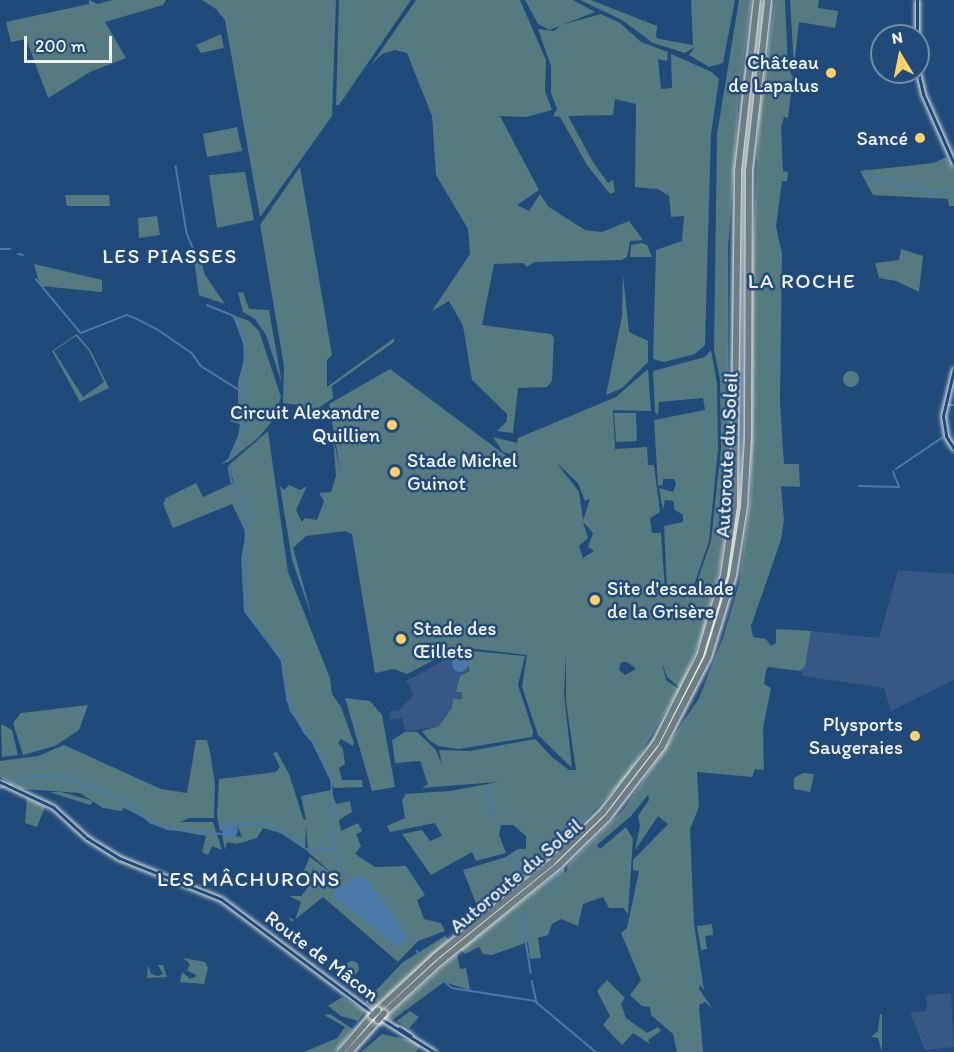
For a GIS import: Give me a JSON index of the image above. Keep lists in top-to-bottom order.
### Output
{
  "streets": {
    "highway": ["Autoroute du Soleil"],
    "street": ["Route de Mâcon"]
  },
  "crossings": [
    ["Autoroute du Soleil", "Route de Mâcon"]
  ],
  "districts": ["LES PIASSES", "LA ROCHE", "LES MÂCHURONS"],
  "places": [
    "Château de Lapalus",
    "Sancé",
    "Circuit Alexandre Quillien",
    "Stade Michel Guinot",
    "Site d'escalade de la Grisère",
    "Stade des Œillets",
    "Plysports Saugeraies"
  ],
  "scale_bar": "200 m",
  "north": "top"
}
